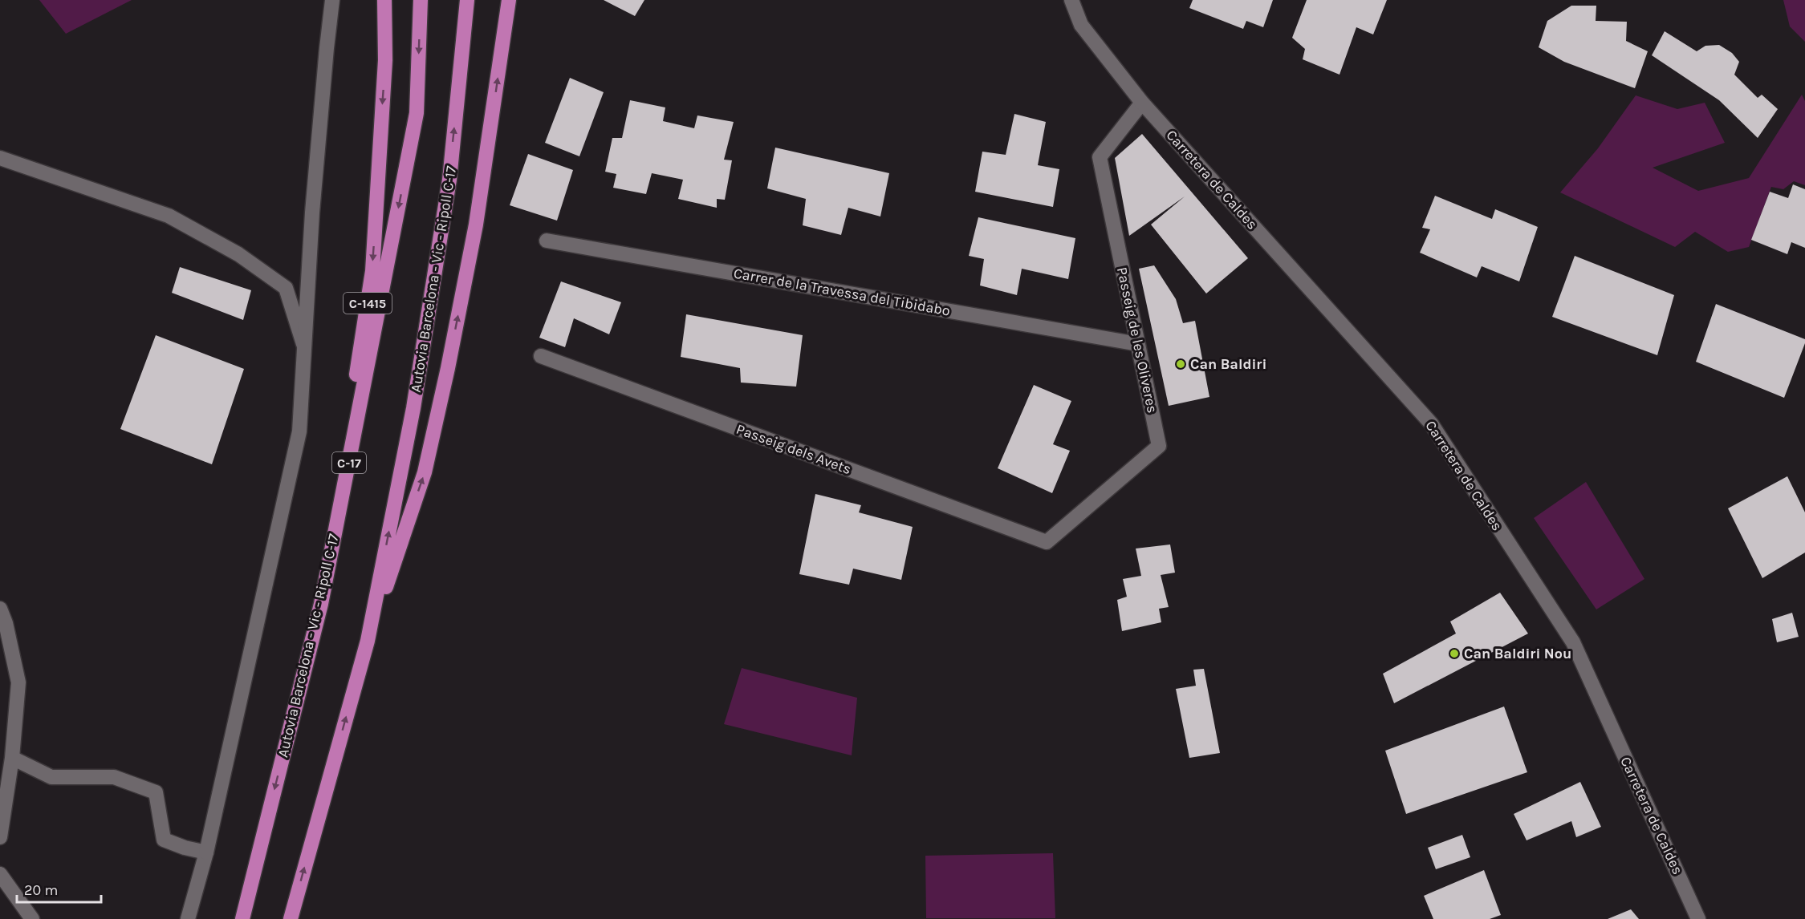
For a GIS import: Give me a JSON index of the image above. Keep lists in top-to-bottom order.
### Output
{
  "streets": {
    "highway": ["Autovia Barcelona - Vic - Ripoll C-17", "C-1415", "C-17"],
    "street": [
      "Carretera de Caldes",
      "Carrer de la Travessa del Tibidabo",
      "Passeig de les Oliveres",
      "Passeig dels Avets"
    ]
  },
  "crossings": [
    ["Carretera de Caldes", "Passeig de les Oliveres"],
    ["Autovia Barcelona - Vic - Ripoll C-17", "C-1415"],
    ["Carrer de la Travessa del Tibidabo", "Passeig de les Oliveres"],
    ["Passeig de les Oliveres", "Passeig dels Avets"]
  ],
  "places": ["Can Baldiri", "Can Baldiri Nou"],
  "scale_bar": "20 m"
}
